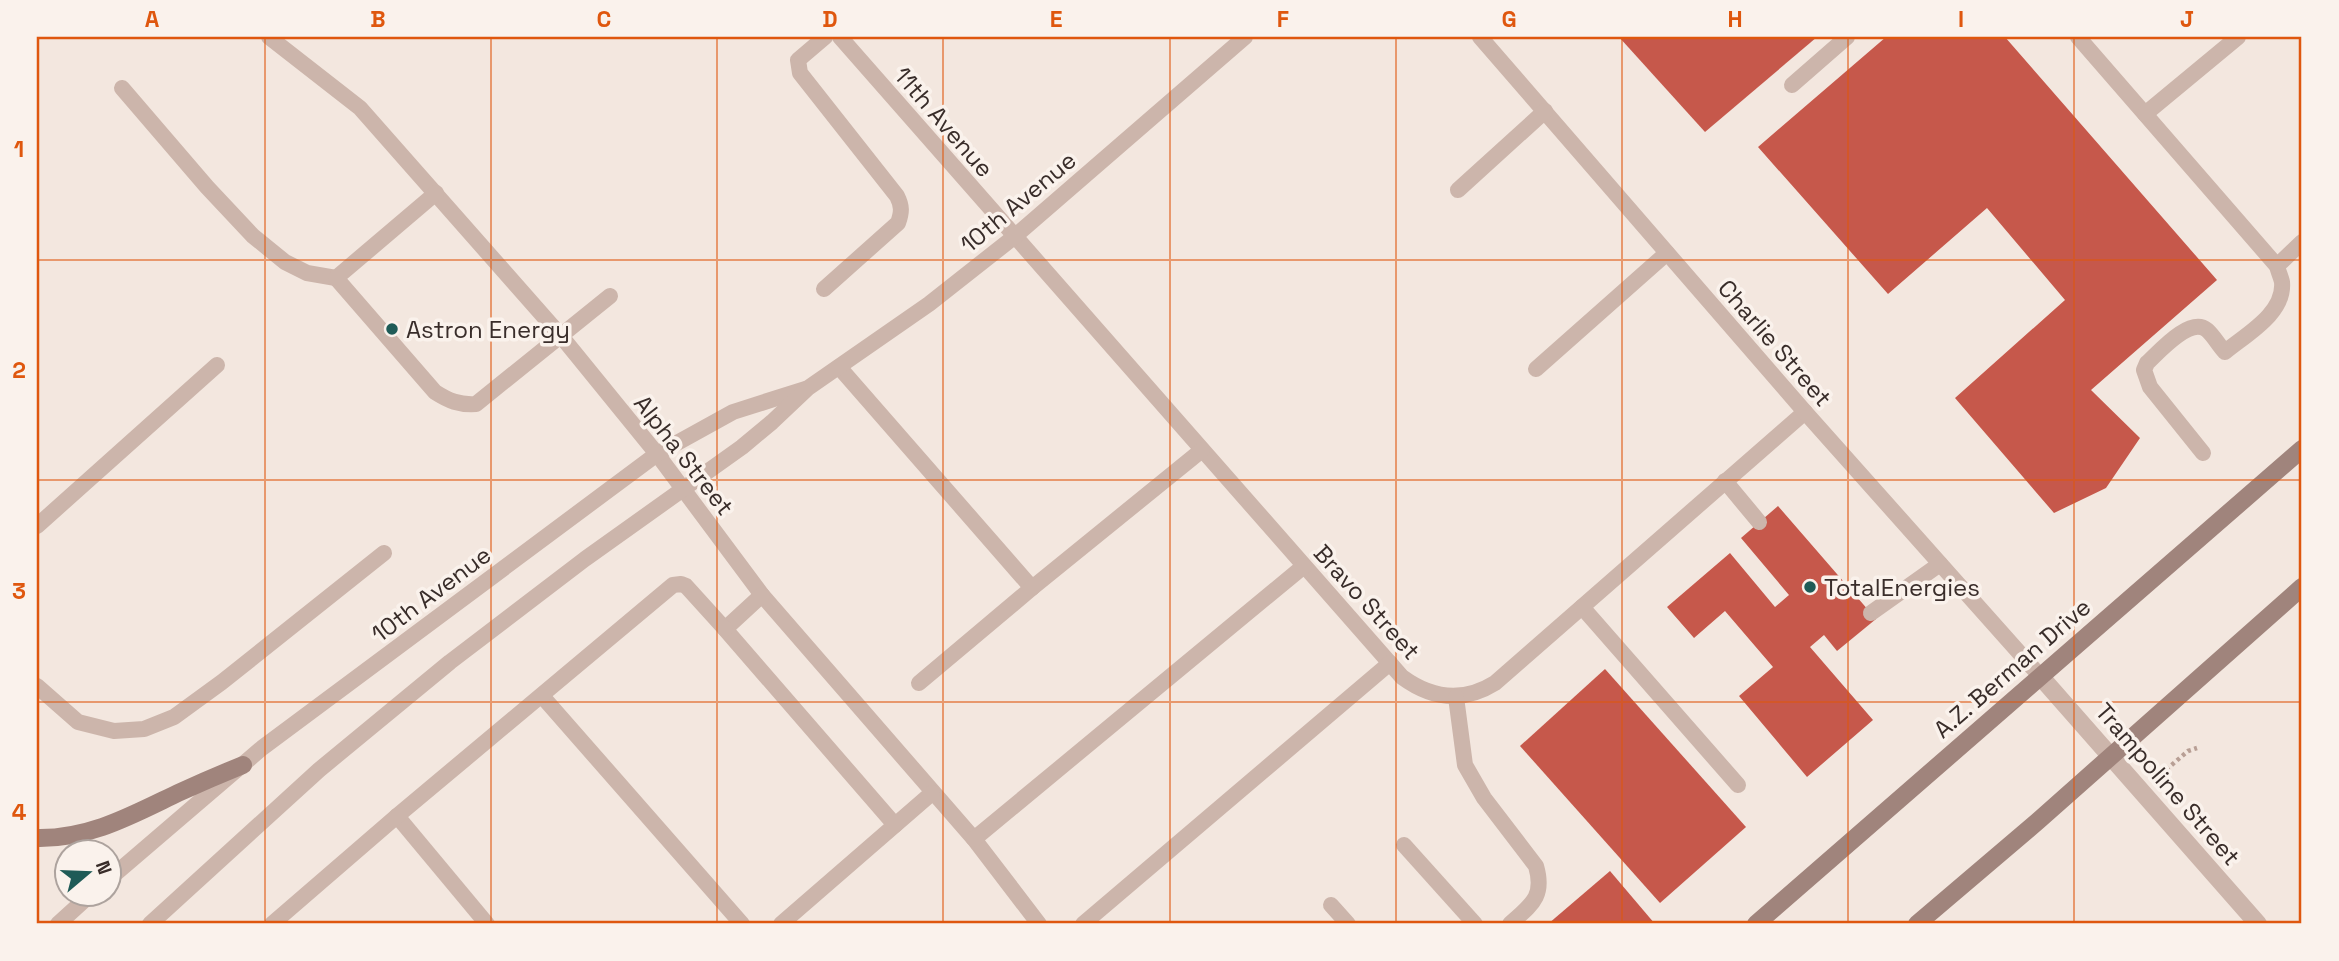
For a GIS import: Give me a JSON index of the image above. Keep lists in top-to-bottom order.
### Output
{
  "streets": {
    "main road": ["A.Z. Berman Drive"],
    "street": ["Trampoline Street"],
    "lane": [
      "11th Avenue",
      "10th Avenue",
      "Charlie Street",
      "Alpha Street",
      "Bravo Street"
    ]
  },
  "crossings": [
    ["11th Avenue", "10th Avenue"],
    ["11th Avenue", "Bravo Street"],
    ["10th Avenue", "Alpha Street"],
    ["10th Avenue", "Bravo Street"],
    ["Charlie Street", "Bravo Street"],
    ["Charlie Street", "A.Z. Berman Drive"],
    ["Charlie Street", "Trampoline Street"],
    ["A.Z. Berman Drive", "Trampoline Street"]
  ],
  "places": ["Astron Energy", "TotalEnergies"],
  "north": "right",
  "grid": {
    "columns": [
      "A",
      "B",
      "C",
      "D",
      "E",
      "F",
      "G",
      "H",
      "I",
      "J"
    ],
    "rows": [
      "1",
      "2",
      "3",
      "4"
    ]
  }
}
